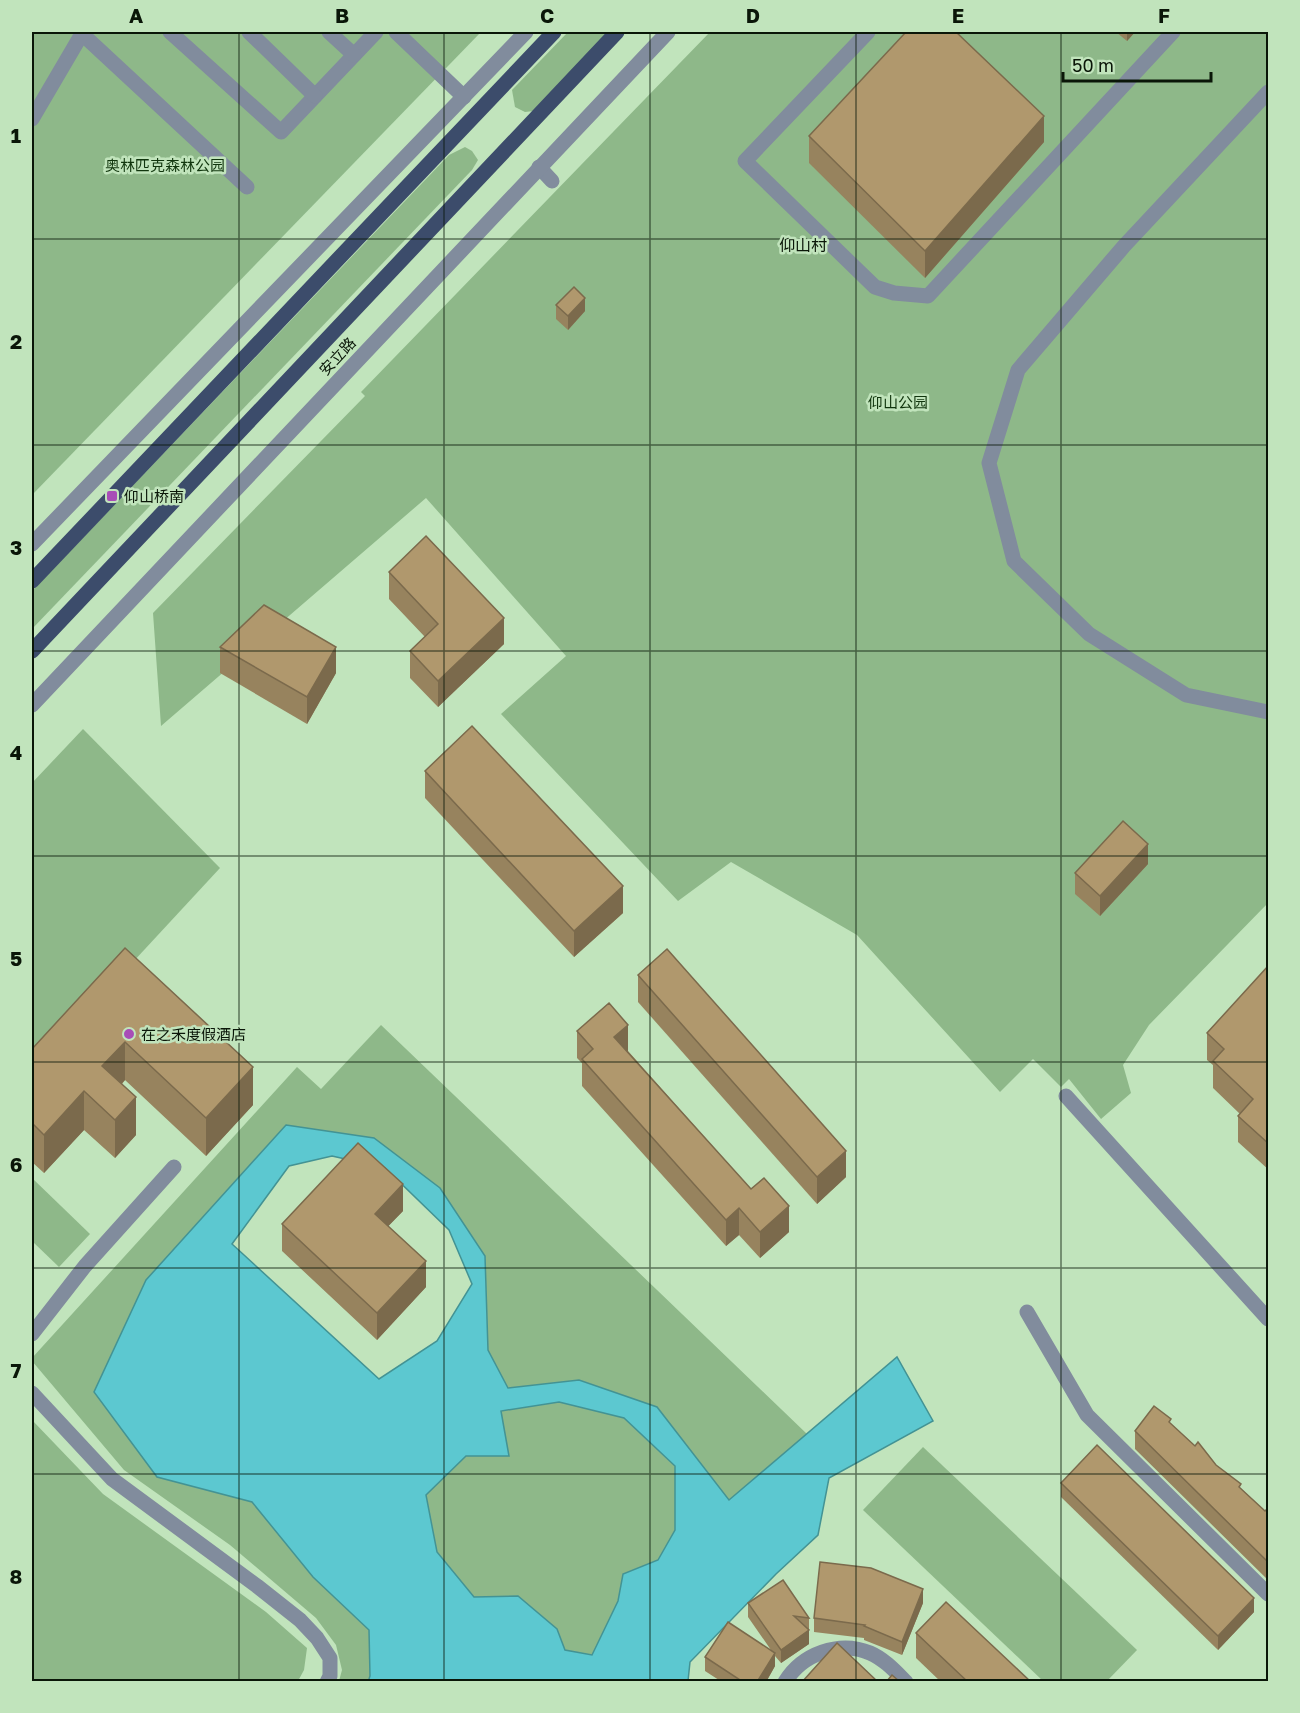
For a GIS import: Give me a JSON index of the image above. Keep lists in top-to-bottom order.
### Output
{
  "streets": {
    "main road": ["安立路"]
  },
  "districts": ["仰山村"],
  "parks": ["奥林匹克森林公园", "仰山公园"],
  "places": {
    "transit": ["仰山桥南"],
    "other": ["在之禾度假酒店"]
  },
  "scale_bar": "50 m",
  "grid": {
    "columns": [
      "A",
      "B",
      "C",
      "D",
      "E",
      "F"
    ],
    "rows": [
      "1",
      "2",
      "3",
      "4",
      "5",
      "6",
      "7",
      "8"
    ]
  }
}
